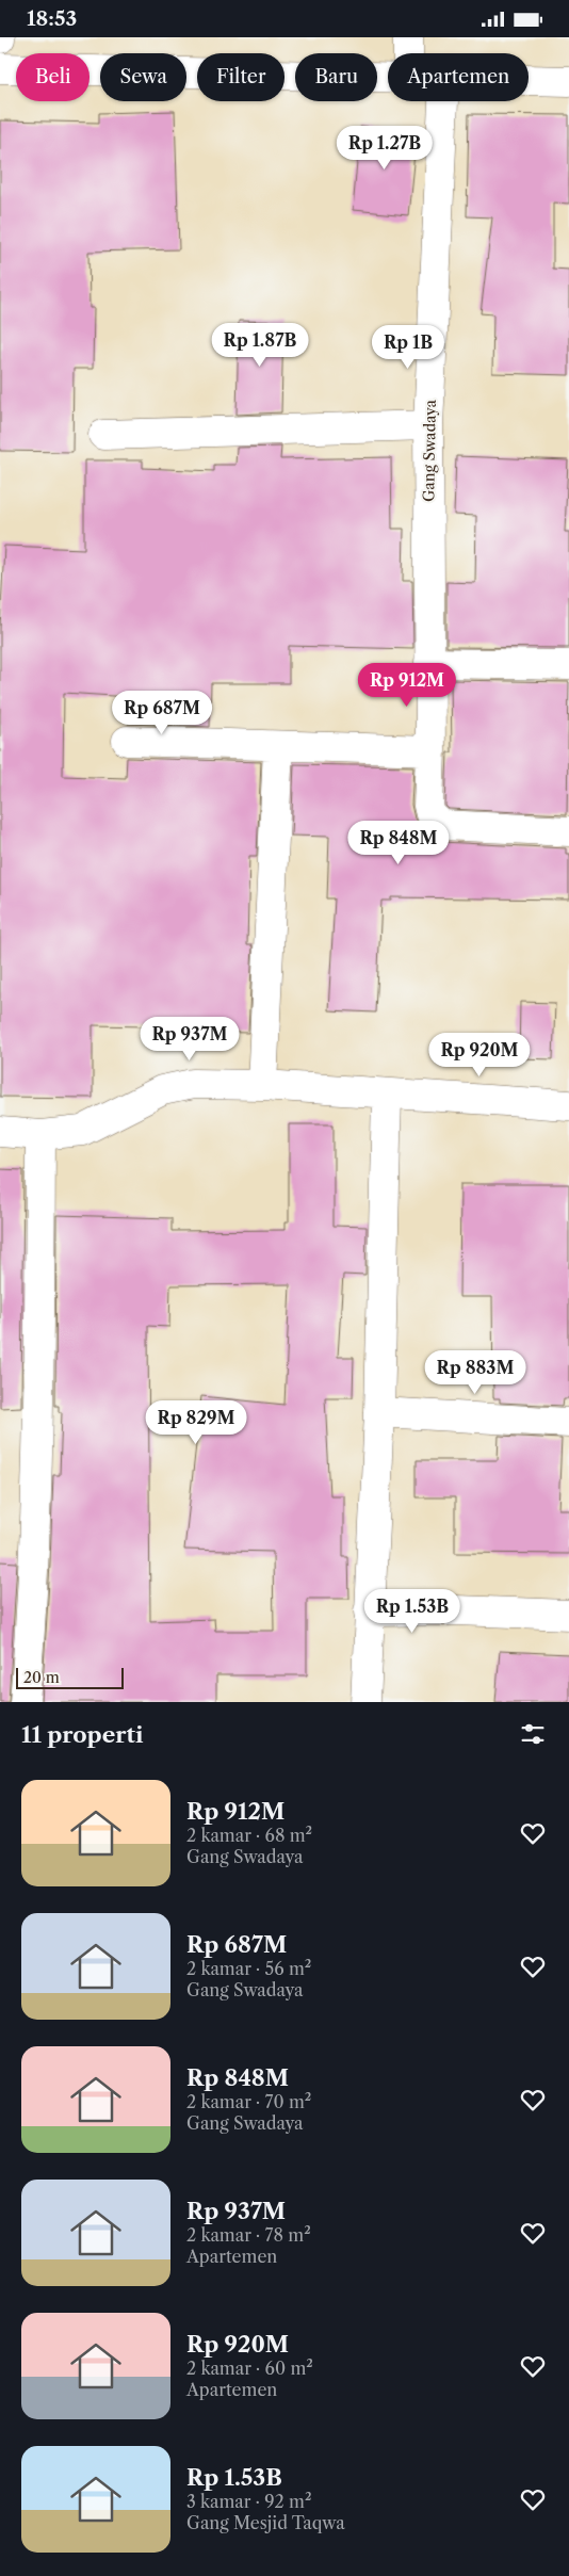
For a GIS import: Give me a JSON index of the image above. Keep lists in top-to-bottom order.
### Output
{
  "streets": {
    "street": ["Gang Swadaya"]
  },
  "scale_bar": "20 m",
  "page": {
    "status": "18:53",
    "chip": [
      "Beli",
      "Sewa",
      "Filter",
      "Baru",
      "Apartemen"
    ],
    "price": [
      "Rp 1.27B",
      "Rp 1.87B",
      "Rp 1B",
      "Rp 912M",
      "Rp 687M",
      "Rp 848M",
      "Rp 937M",
      "Rp 920M",
      "Rp 883M",
      "Rp 829M",
      "Rp 1.53B"
    ],
    "scale": "20 m",
    "heading": "11 properti",
    "list": [
      {
        "name": "Rp 912M",
        "note": "2 kamar · 68 m² · Gang Swadaya"
      },
      {
        "name": "Rp 687M",
        "note": "2 kamar · 56 m² · Gang Swadaya"
      },
      {
        "name": "Rp 848M",
        "note": "2 kamar · 70 m² · Gang Swadaya"
      },
      {
        "name": "Rp 937M",
        "note": "2 kamar · 78 m² · Apartemen"
      },
      {
        "name": "Rp 920M",
        "note": "2 kamar · 60 m² · Apartemen"
      },
      {
        "name": "Rp 1.53B",
        "note": "3 kamar · 92 m² · Gang Mesjid Taqwa"
      }
    ]
  }
}
